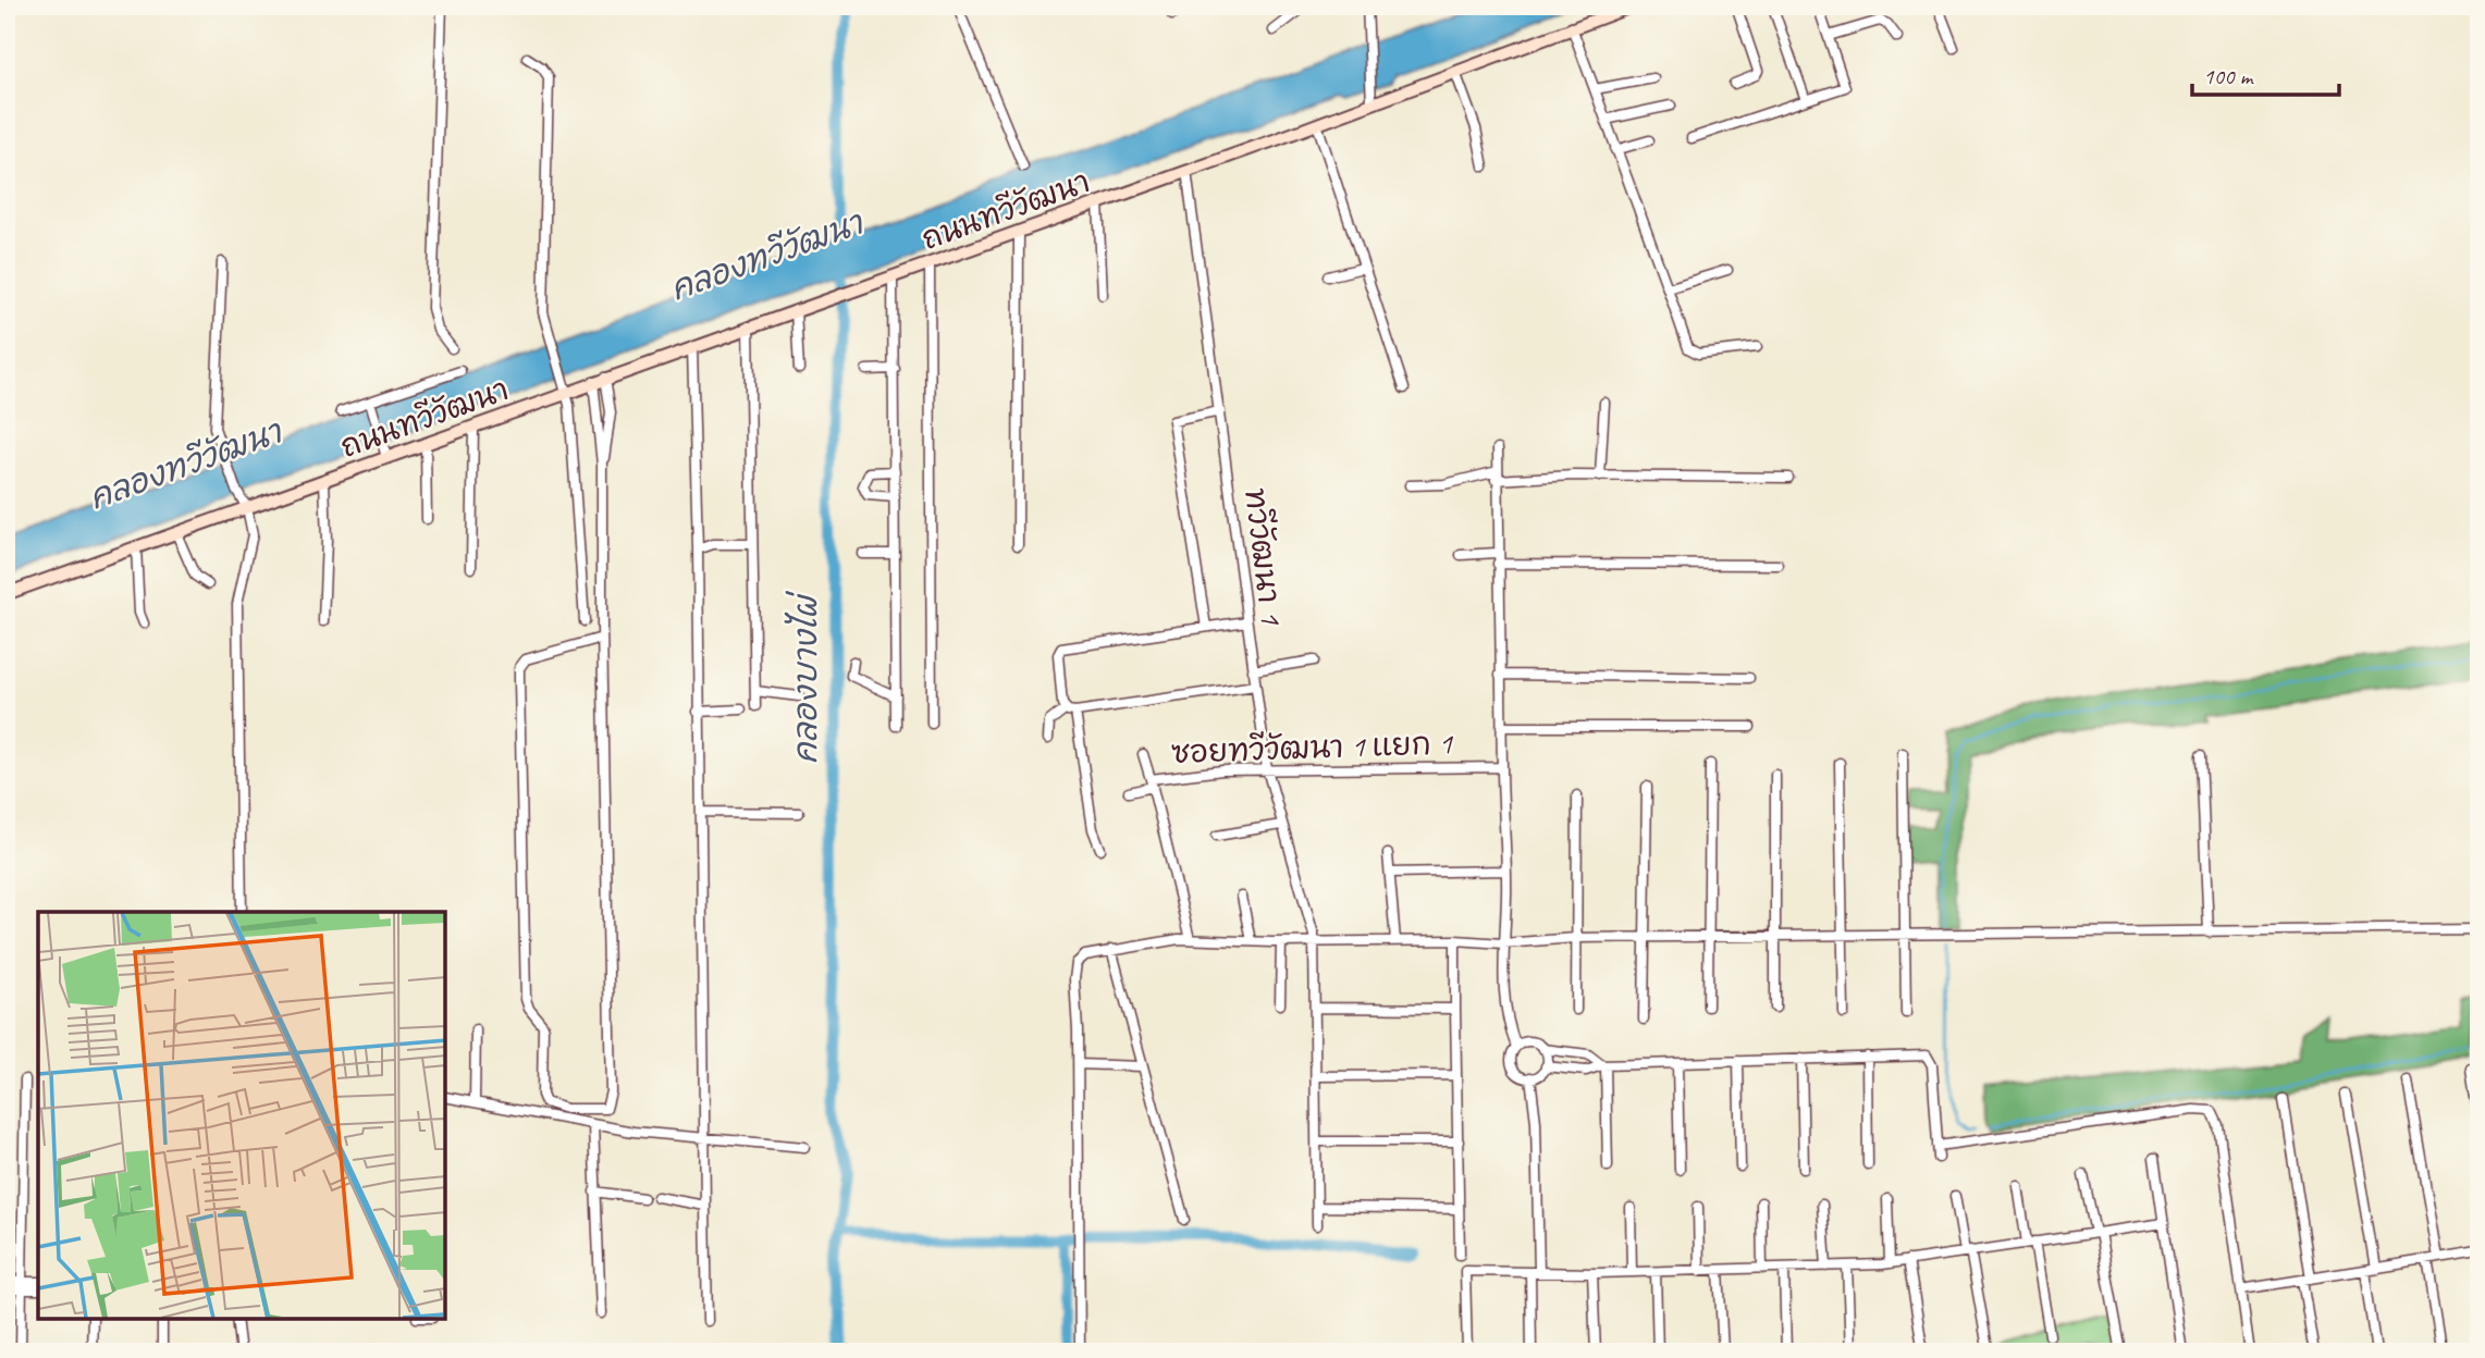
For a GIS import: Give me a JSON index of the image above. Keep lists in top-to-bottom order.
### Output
{
  "streets": {
    "main road": ["ถนนทวีวัฒนา"],
    "street": ["ทวีวัฒนา 1", "ซอยทวีวัฒนา 1 แยก 1"]
  },
  "crossings": [
    ["ถนนทวีวัฒนา", "ทวีวัฒนา 1"],
    ["ทวีวัฒนา 1", "ซอยทวีวัฒนา 1 แยก 1"]
  ],
  "water": ["คลองทวีวัฒนา", "คลองบางไผ่"],
  "scale_bar": "100 m"
}
